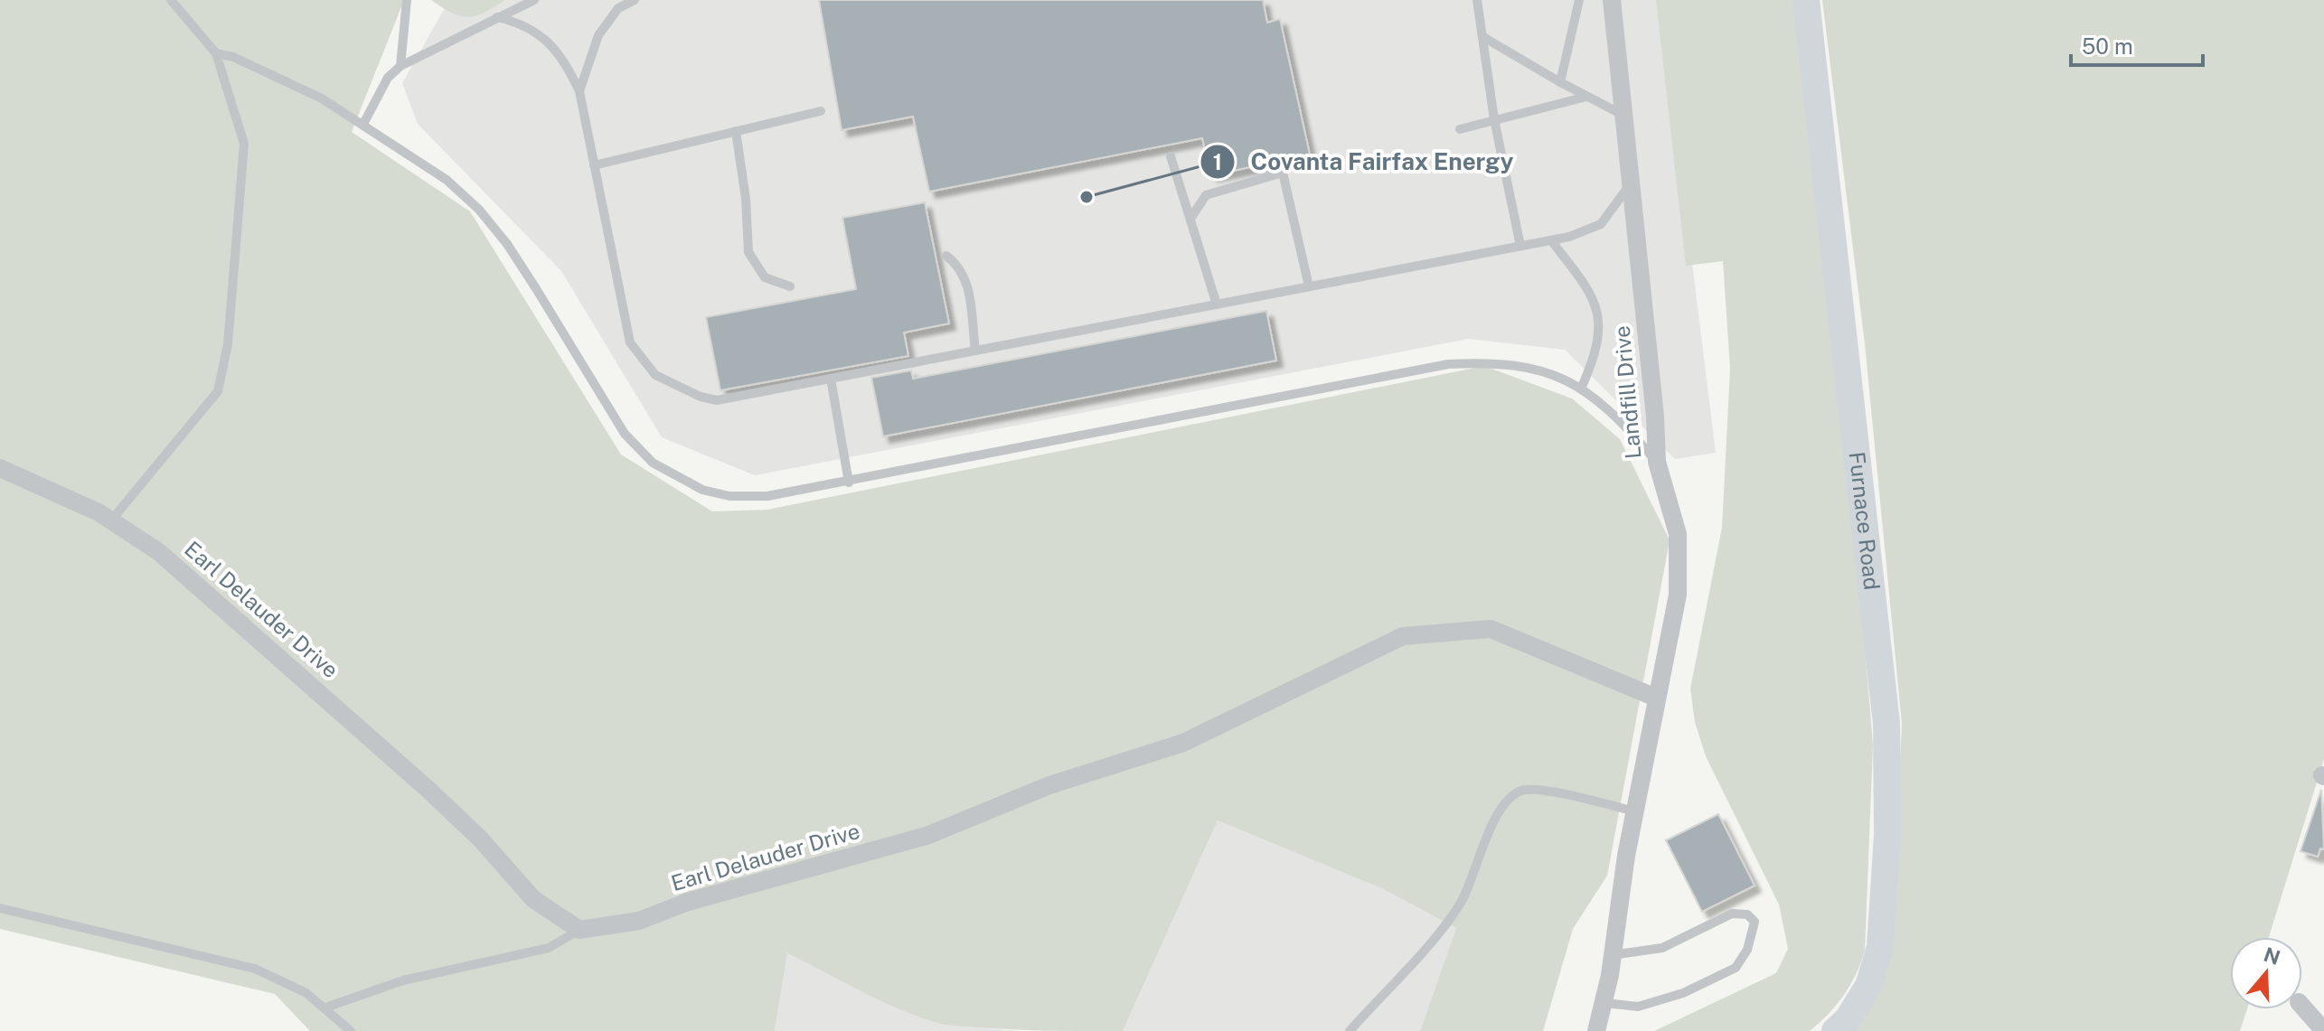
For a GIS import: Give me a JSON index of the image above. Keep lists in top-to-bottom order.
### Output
{
  "streets": {
    "main road": ["Furnace Road"],
    "street": ["Landfill Drive", "Earl Delauder Drive"]
  },
  "crossings": [
    ["Landfill Drive", "Earl Delauder Drive"]
  ],
  "places": ["Covanta Fairfax Energy"],
  "scale_bar": "50 m",
  "north": "top"
}
